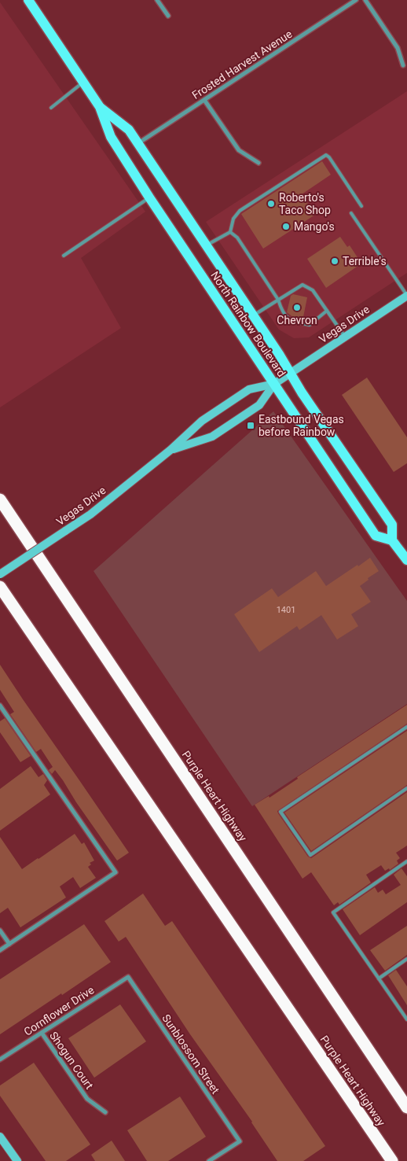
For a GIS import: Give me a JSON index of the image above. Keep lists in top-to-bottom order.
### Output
{
  "streets": {
    "highway": ["Purple Heart Highway"],
    "main road": ["North Rainbow Boulevard", "Vegas Drive"],
    "street": [
      "Frosted Harvest Avenue",
      "Cornflower Drive",
      "Sunblossom Street",
      "Shogun Court"
    ]
  },
  "crossings": [
    ["Frosted Harvest Avenue", "North Rainbow Boulevard"],
    ["North Rainbow Boulevard", "Vegas Drive"],
    ["Cornflower Drive", "Sunblossom Street"],
    ["Cornflower Drive", "Shogun Court"]
  ],
  "places": {
    "other": [
      "Roberto's Taco Shop",
      "Mango's",
      "Terrible's",
      "Chevron"
    ],
    "transit": ["Eastbound Vegas before Rainbow"]
  },
  "house_numbers": ["1401"]
}
